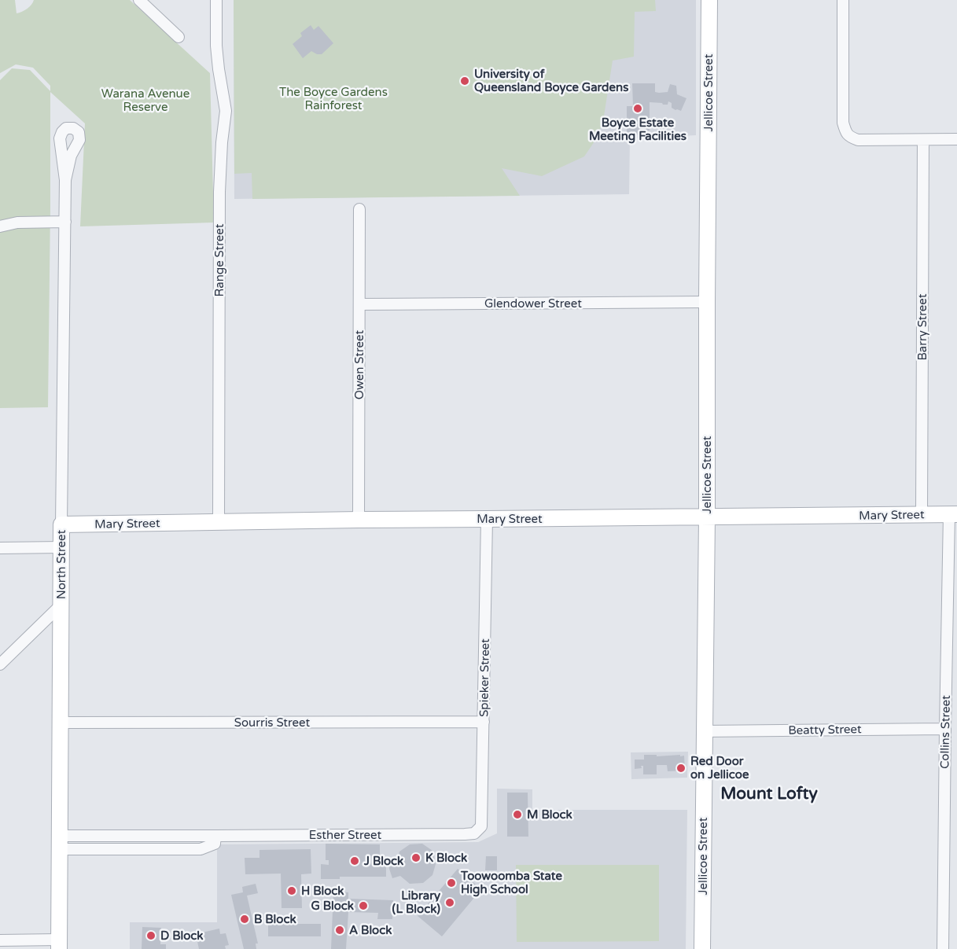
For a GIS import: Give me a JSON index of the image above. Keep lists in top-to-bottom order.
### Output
{
  "streets": {
    "street": [
      "Jellicoe Street",
      "Range Street",
      "Glendower Street",
      "Barry Street",
      "Owen Street",
      "Mary Street",
      "North Street",
      "Spieker Street",
      "Sourris Street",
      "Beatty Street",
      "Collins Street",
      "Esther Street"
    ]
  },
  "crossings": [
    ["Jellicoe Street", "Glendower Street"],
    ["Jellicoe Street", "Mary Street"],
    ["Jellicoe Street", "Beatty Street"],
    ["Range Street", "Mary Street"],
    ["Glendower Street", "Owen Street"],
    ["Barry Street", "Mary Street"],
    ["Owen Street", "Mary Street"],
    ["Mary Street", "North Street"],
    ["Mary Street", "Spieker Street"],
    ["Mary Street", "Collins Street"],
    ["North Street", "Sourris Street"],
    ["North Street", "Esther Street"],
    ["Spieker Street", "Sourris Street"],
    ["Spieker Street", "Esther Street"],
    ["Beatty Street", "Collins Street"]
  ],
  "districts": ["Mount Lofty"],
  "parks": ["The Boyce Gardens Rainforest", "Warana Avenue Reserve"],
  "places": [
    "University of Queensland Boyce Gardens",
    "Boyce Estate Meeting Facilities",
    "Red Door on Jellicoe",
    "M Block",
    "K Block",
    "J Block",
    "Toowoomba State High School",
    "H Block",
    "Library (L Block)",
    "G Block",
    "B Block",
    "A Block",
    "D Block"
  ]
}
